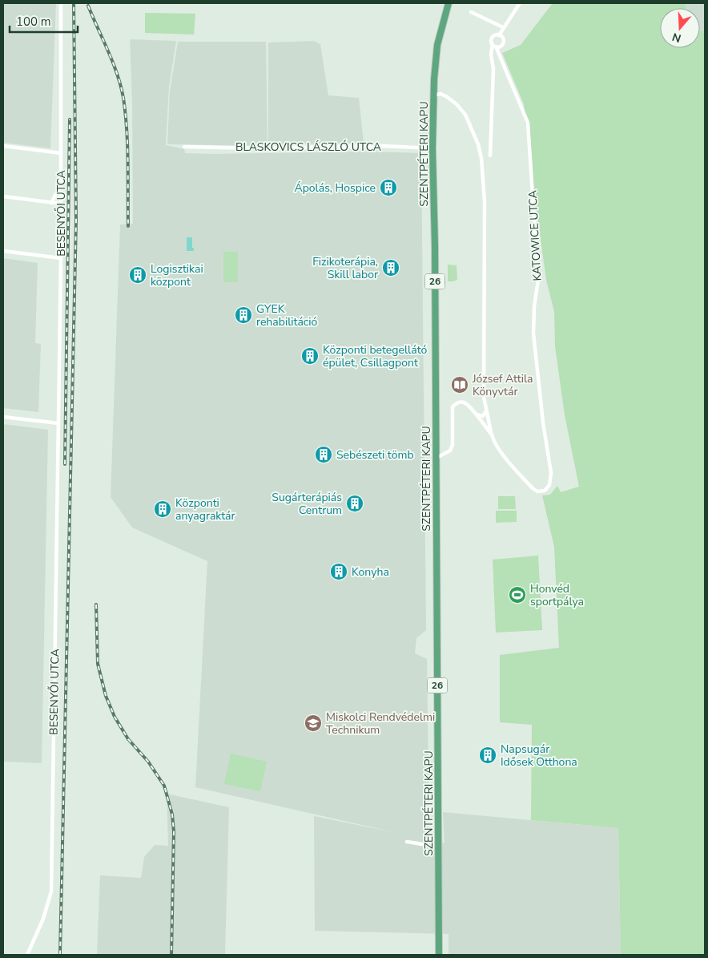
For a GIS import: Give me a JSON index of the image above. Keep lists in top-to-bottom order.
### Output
{
  "streets": {
    "main road": ["SZENTPÉTERI KAPU", "26"],
    "street": ["BLASKOVICS LÁSZLÓ UTCA", "BESENYŐI UTCA", "KATOWICE UTCA"]
  },
  "crossings": [
    ["BLASKOVICS LÁSZLÓ UTCA", "SZENTPÉTERI KAPU"],
    ["SZENTPÉTERI KAPU", "KATOWICE UTCA"]
  ],
  "places": {
    "building": [
      "Ápolás, Hospice",
      "Fizikoterápia, Skill labor",
      "Logisztikai központ",
      "GYEK rehabilitáció",
      "Központi betegellátó épület, Csillagpont",
      "Sebészeti tömb",
      "Sugárterápiás Centrum",
      "Központi anyagraktár",
      "Konyha",
      "Napsugár Idősek Otthona"
    ],
    "library": ["József Attila Könyvtár"],
    "sports": ["Honvéd sportpálya"],
    "school or university": ["Miskolci Rendvédelmi Technikum"]
  },
  "scale_bar": "100 m",
  "north": "bottom"
}
